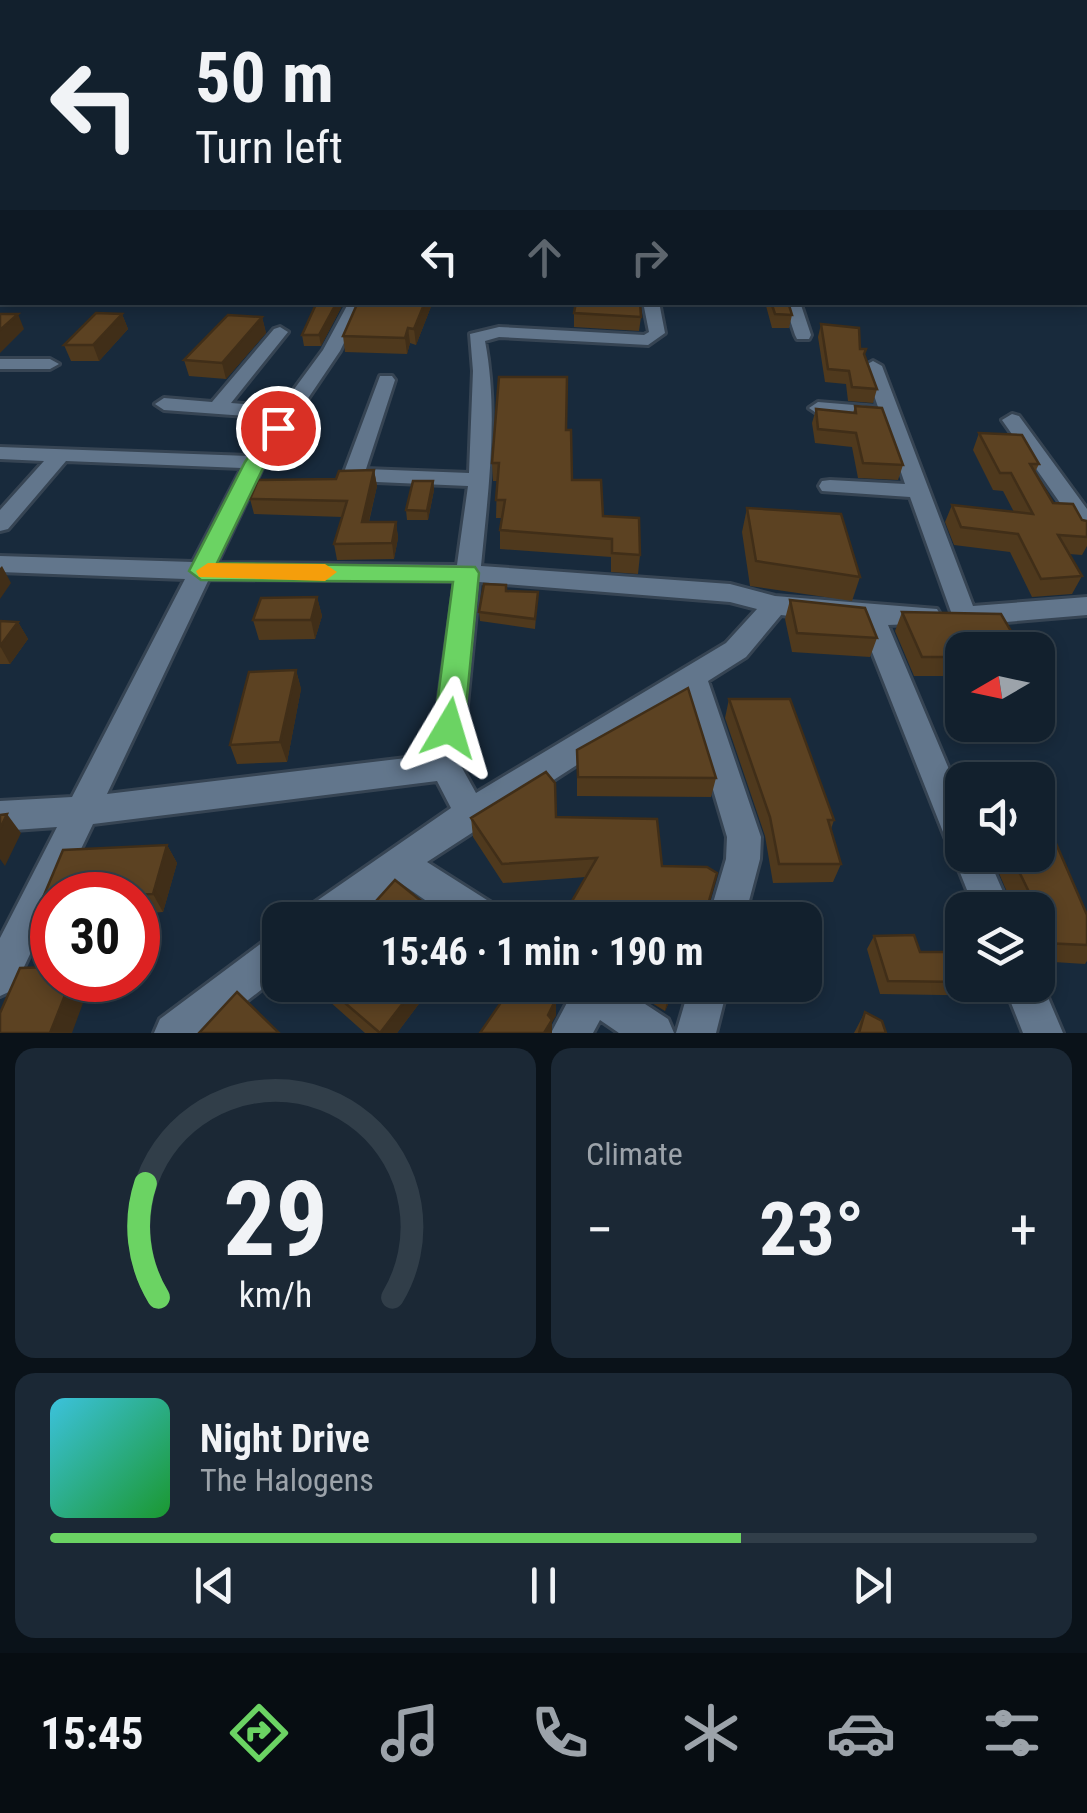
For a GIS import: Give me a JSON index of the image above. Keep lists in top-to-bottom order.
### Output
{
  "north": "left",
  "page": {
    "turn": ["50 m", "Turn left"],
    "limit": "30",
    "trip": "15:46 · 1 min · 190 m",
    "tile": "Climate",
    "heat": ["−", "23°", "+"],
    "song": ["Night Drive", "The Halogens"],
    "tabs": "15:45",
    "gauge": ["29", "km/h"]
  }
}
